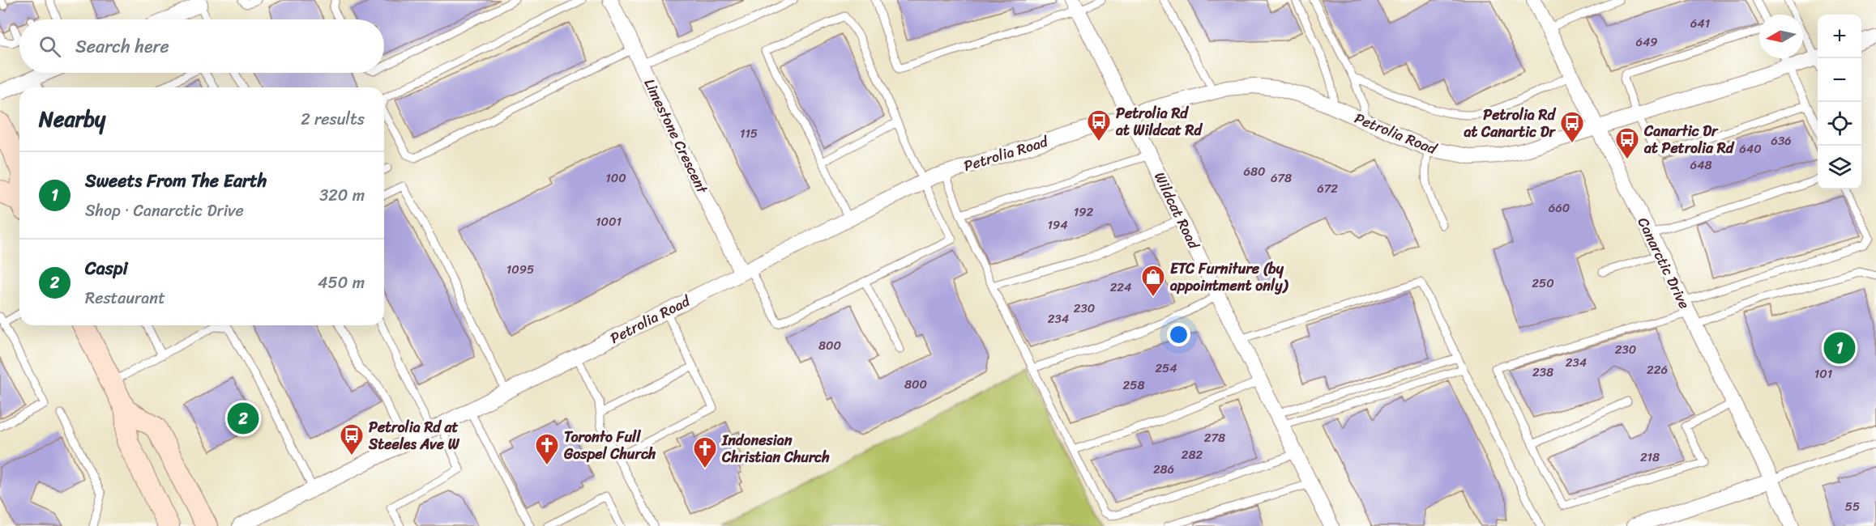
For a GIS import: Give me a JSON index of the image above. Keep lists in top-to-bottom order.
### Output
{
  "streets": {
    "street": [
      "Petrolia Road",
      "Limestone Crescent",
      "Wildcat Road",
      "Canarctic Drive"
    ]
  },
  "crossings": [
    ["Petrolia Road", "Limestone Crescent"],
    ["Petrolia Road", "Wildcat Road"],
    ["Petrolia Road", "Canarctic Drive"]
  ],
  "places": {
    "bus stop": [
      "Petrolia Rd at Wildcat Rd",
      "Petrolia Rd at Canartic Dr",
      "Canartic Dr at Petrolia Rd",
      "Petrolia Rd at Steeles Ave W"
    ],
    "shop": ["ETC Furniture (by appointment only)"],
    "church": ["Toronto Full Gospel Church", "Indonesian Christian Church"]
  },
  "house_numbers": [
    "641",
    "649",
    "115",
    "636",
    "640",
    "648",
    "680",
    "100",
    "678",
    "672",
    "660",
    "192",
    "1001",
    "194",
    "1095",
    "250",
    "224",
    "230",
    "234",
    "800",
    "230",
    "234",
    "254",
    "226",
    "238",
    "101",
    "800",
    "258",
    "278",
    "282",
    "218",
    "286",
    "55"
  ],
  "north": "left",
  "page": {
    "map_buttons": ["+", "−"],
    "search": "Search here",
    "heading": ["Nearby", "2 results"],
    "list": [
      {
        "mark": "1",
        "name": "Sweets From The Earth",
        "note": "Shop · Canarctic Drive",
        "value": "320 m"
      },
      {
        "mark": "2",
        "name": "Caspi",
        "note": "Restaurant",
        "value": "450 m"
      }
    ],
    "pins": ["1", "2"]
  }
}
